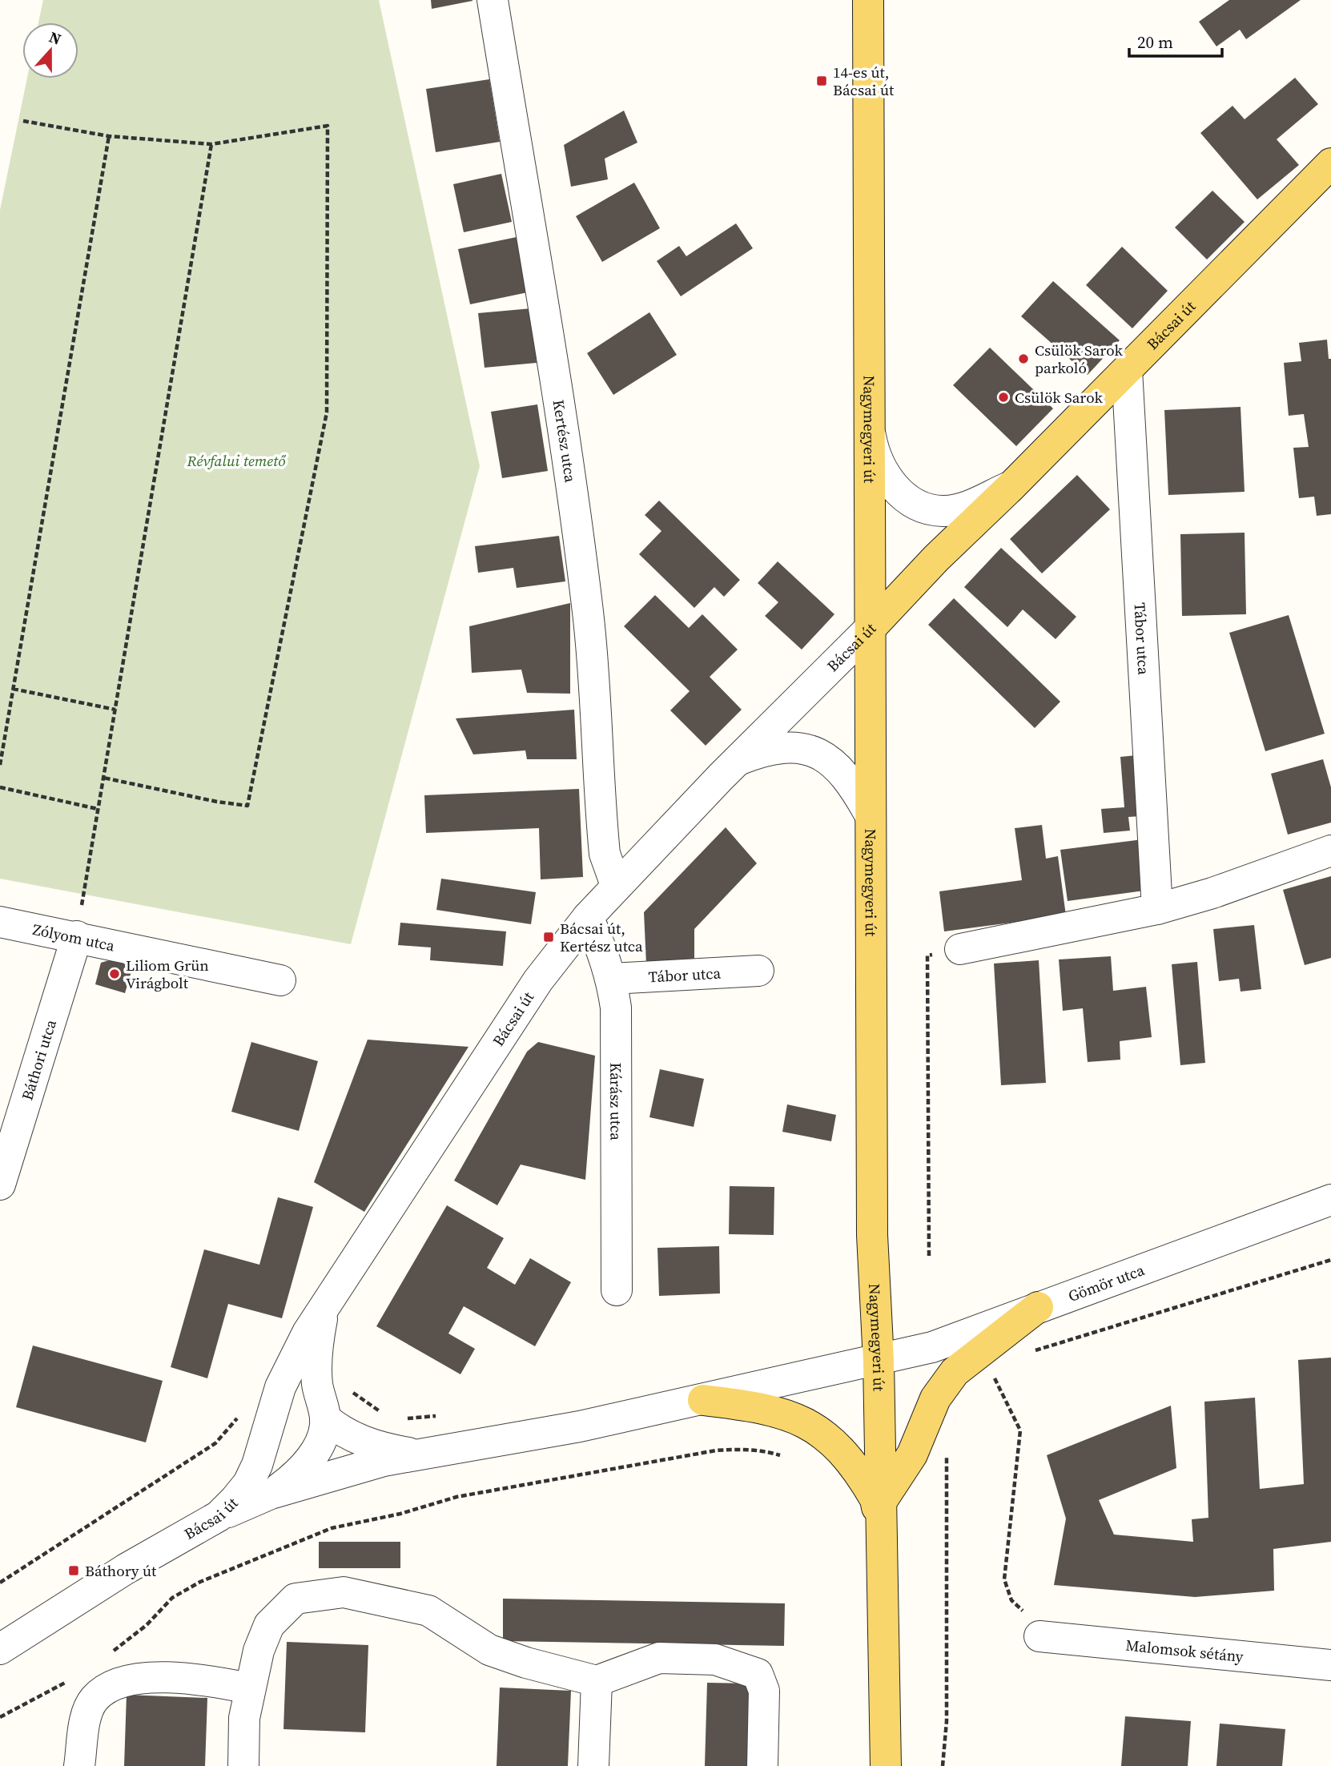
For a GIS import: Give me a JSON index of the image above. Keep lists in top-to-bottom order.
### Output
{
  "streets": {
    "main road": ["Bácsai út", "Nagymegyeri út"],
    "street": [
      "Kertész utca",
      "Tábor utca",
      "Zólyom utca",
      "Báthori utca",
      "Kárász utca",
      "Gömör utca",
      "Malomsok sétány"
    ]
  },
  "crossings": [
    ["Bácsai út", "Nagymegyeri út"],
    ["Bácsai út", "Kertész utca"],
    ["Bácsai út", "Tábor utca"],
    ["Bácsai út", "Kárász utca"],
    ["Bácsai út", "Gömör utca"],
    ["Nagymegyeri út", "Gömör utca"],
    ["Tábor utca", "Kárász utca"],
    ["Zólyom utca", "Báthori utca"]
  ],
  "parks": ["Révfalui temető"],
  "places": {
    "transit": ["14-es út, Bácsai út", "Bácsai út, Kertész utca", "Báthory út"],
    "other": ["Csülök Sarok parkoló", "Csülök Sarok", "Liliom Grün Virágbolt"]
  },
  "scale_bar": "20 m",
  "north": "top"
}
